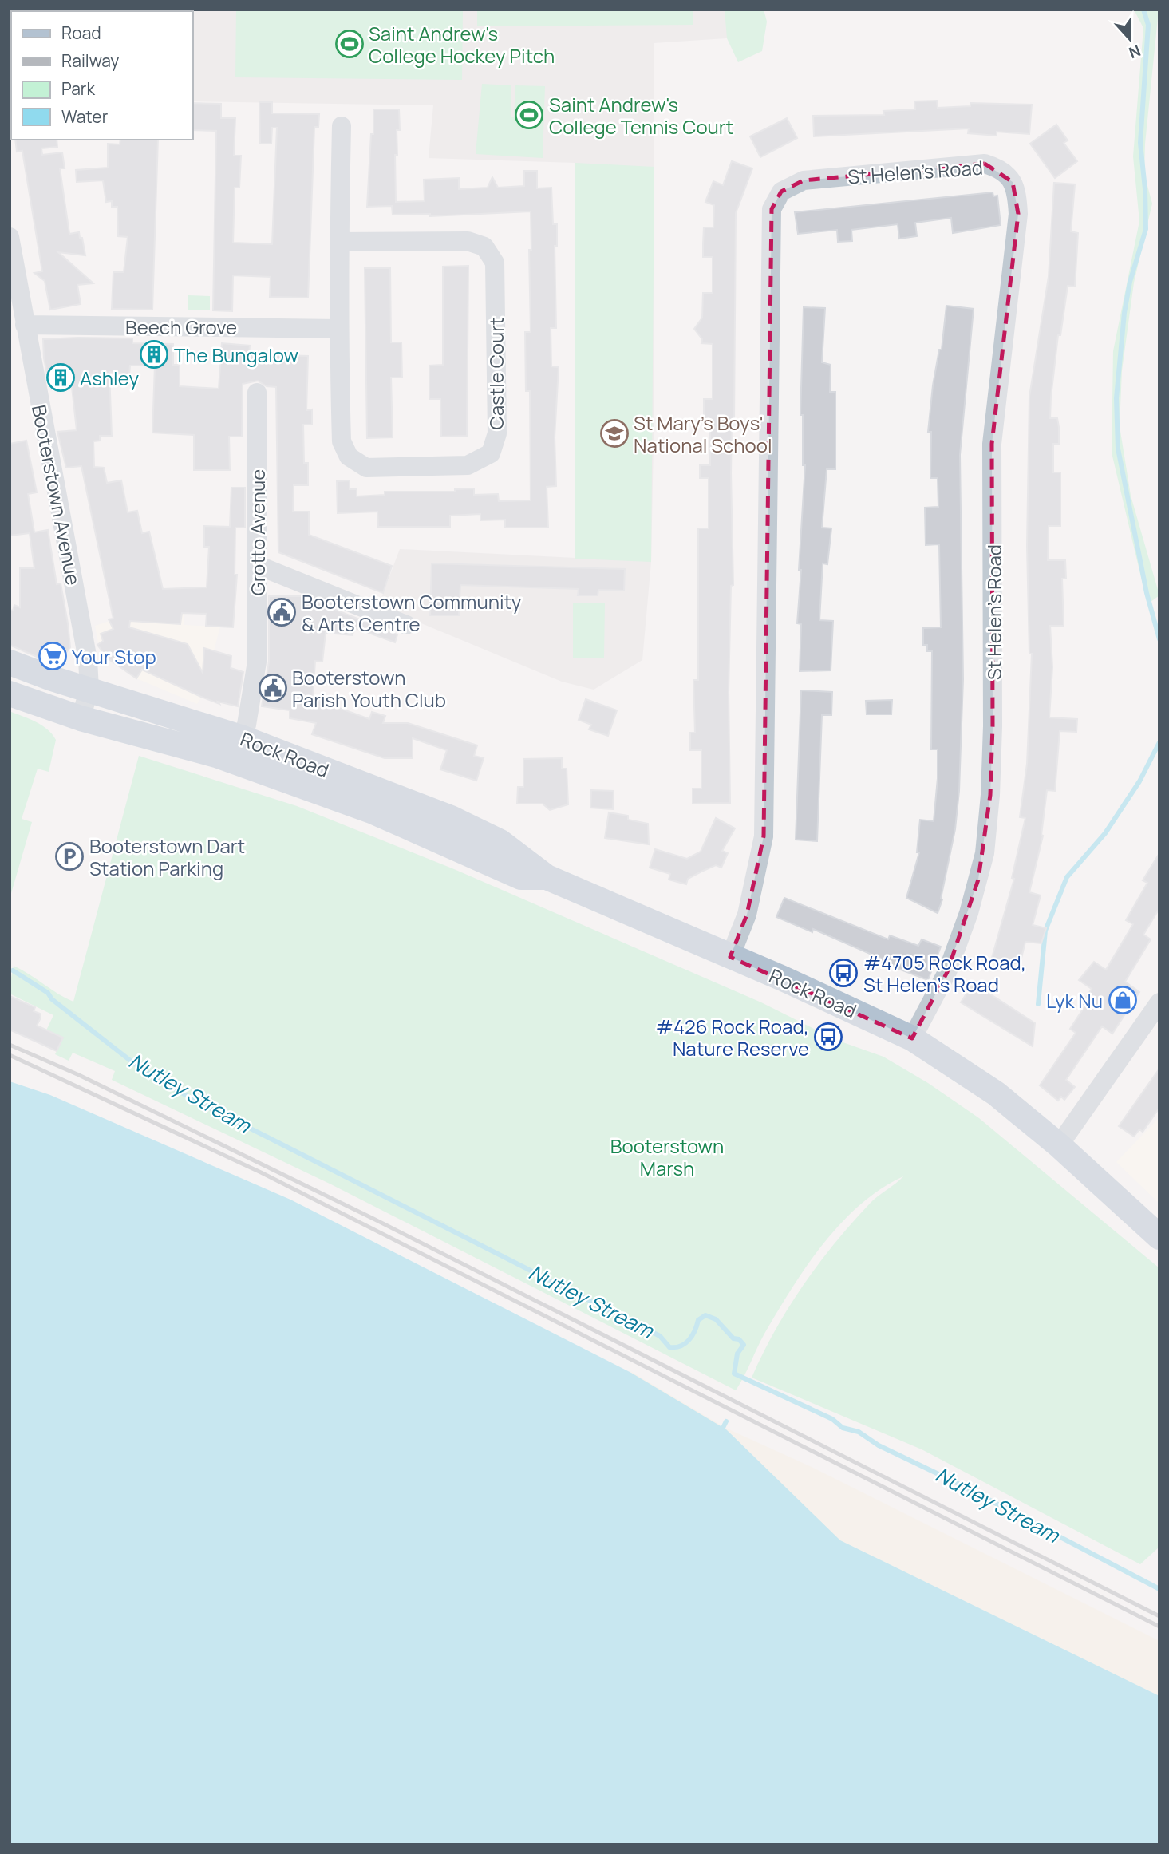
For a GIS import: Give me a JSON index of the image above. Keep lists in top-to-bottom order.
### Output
{
  "streets": {
    "main road": ["Rock Road"],
    "street": [
      "St Helen's Road",
      "Beech Grove",
      "Castle Court",
      "Booterstown Avenue",
      "Grotto Avenue"
    ]
  },
  "crossings": [
    ["St Helen's Road", "Rock Road"],
    ["Beech Grove", "Castle Court"],
    ["Beech Grove", "Booterstown Avenue"],
    ["Booterstown Avenue", "Rock Road"],
    ["Grotto Avenue", "Rock Road"]
  ],
  "water": ["Nutley Stream"],
  "parks": ["Booterstown Marsh"],
  "places": {
    "sports": ["Saint Andrew's College Hockey Pitch", "Saint Andrew's College Tennis Court"],
    "building": ["The Bungalow", "Ashley"],
    "school or university": ["St Mary's Boys' National School"],
    "public building": ["Booterstown Community & Arts Centre", "Booterstown Parish Youth Club"],
    "supermarket": ["Your Stop"],
    "parking": ["Booterstown Dart Station Parking"],
    "bus stop": ["#4705 Rock Road, St Helen's Road", "#426 Rock Road, Nature Reserve"],
    "shop": ["Lyk Nu"]
  },
  "legend": [
    "Road",
    "Railway",
    "Park",
    "Water"
  ],
  "north": "bottom"
}
